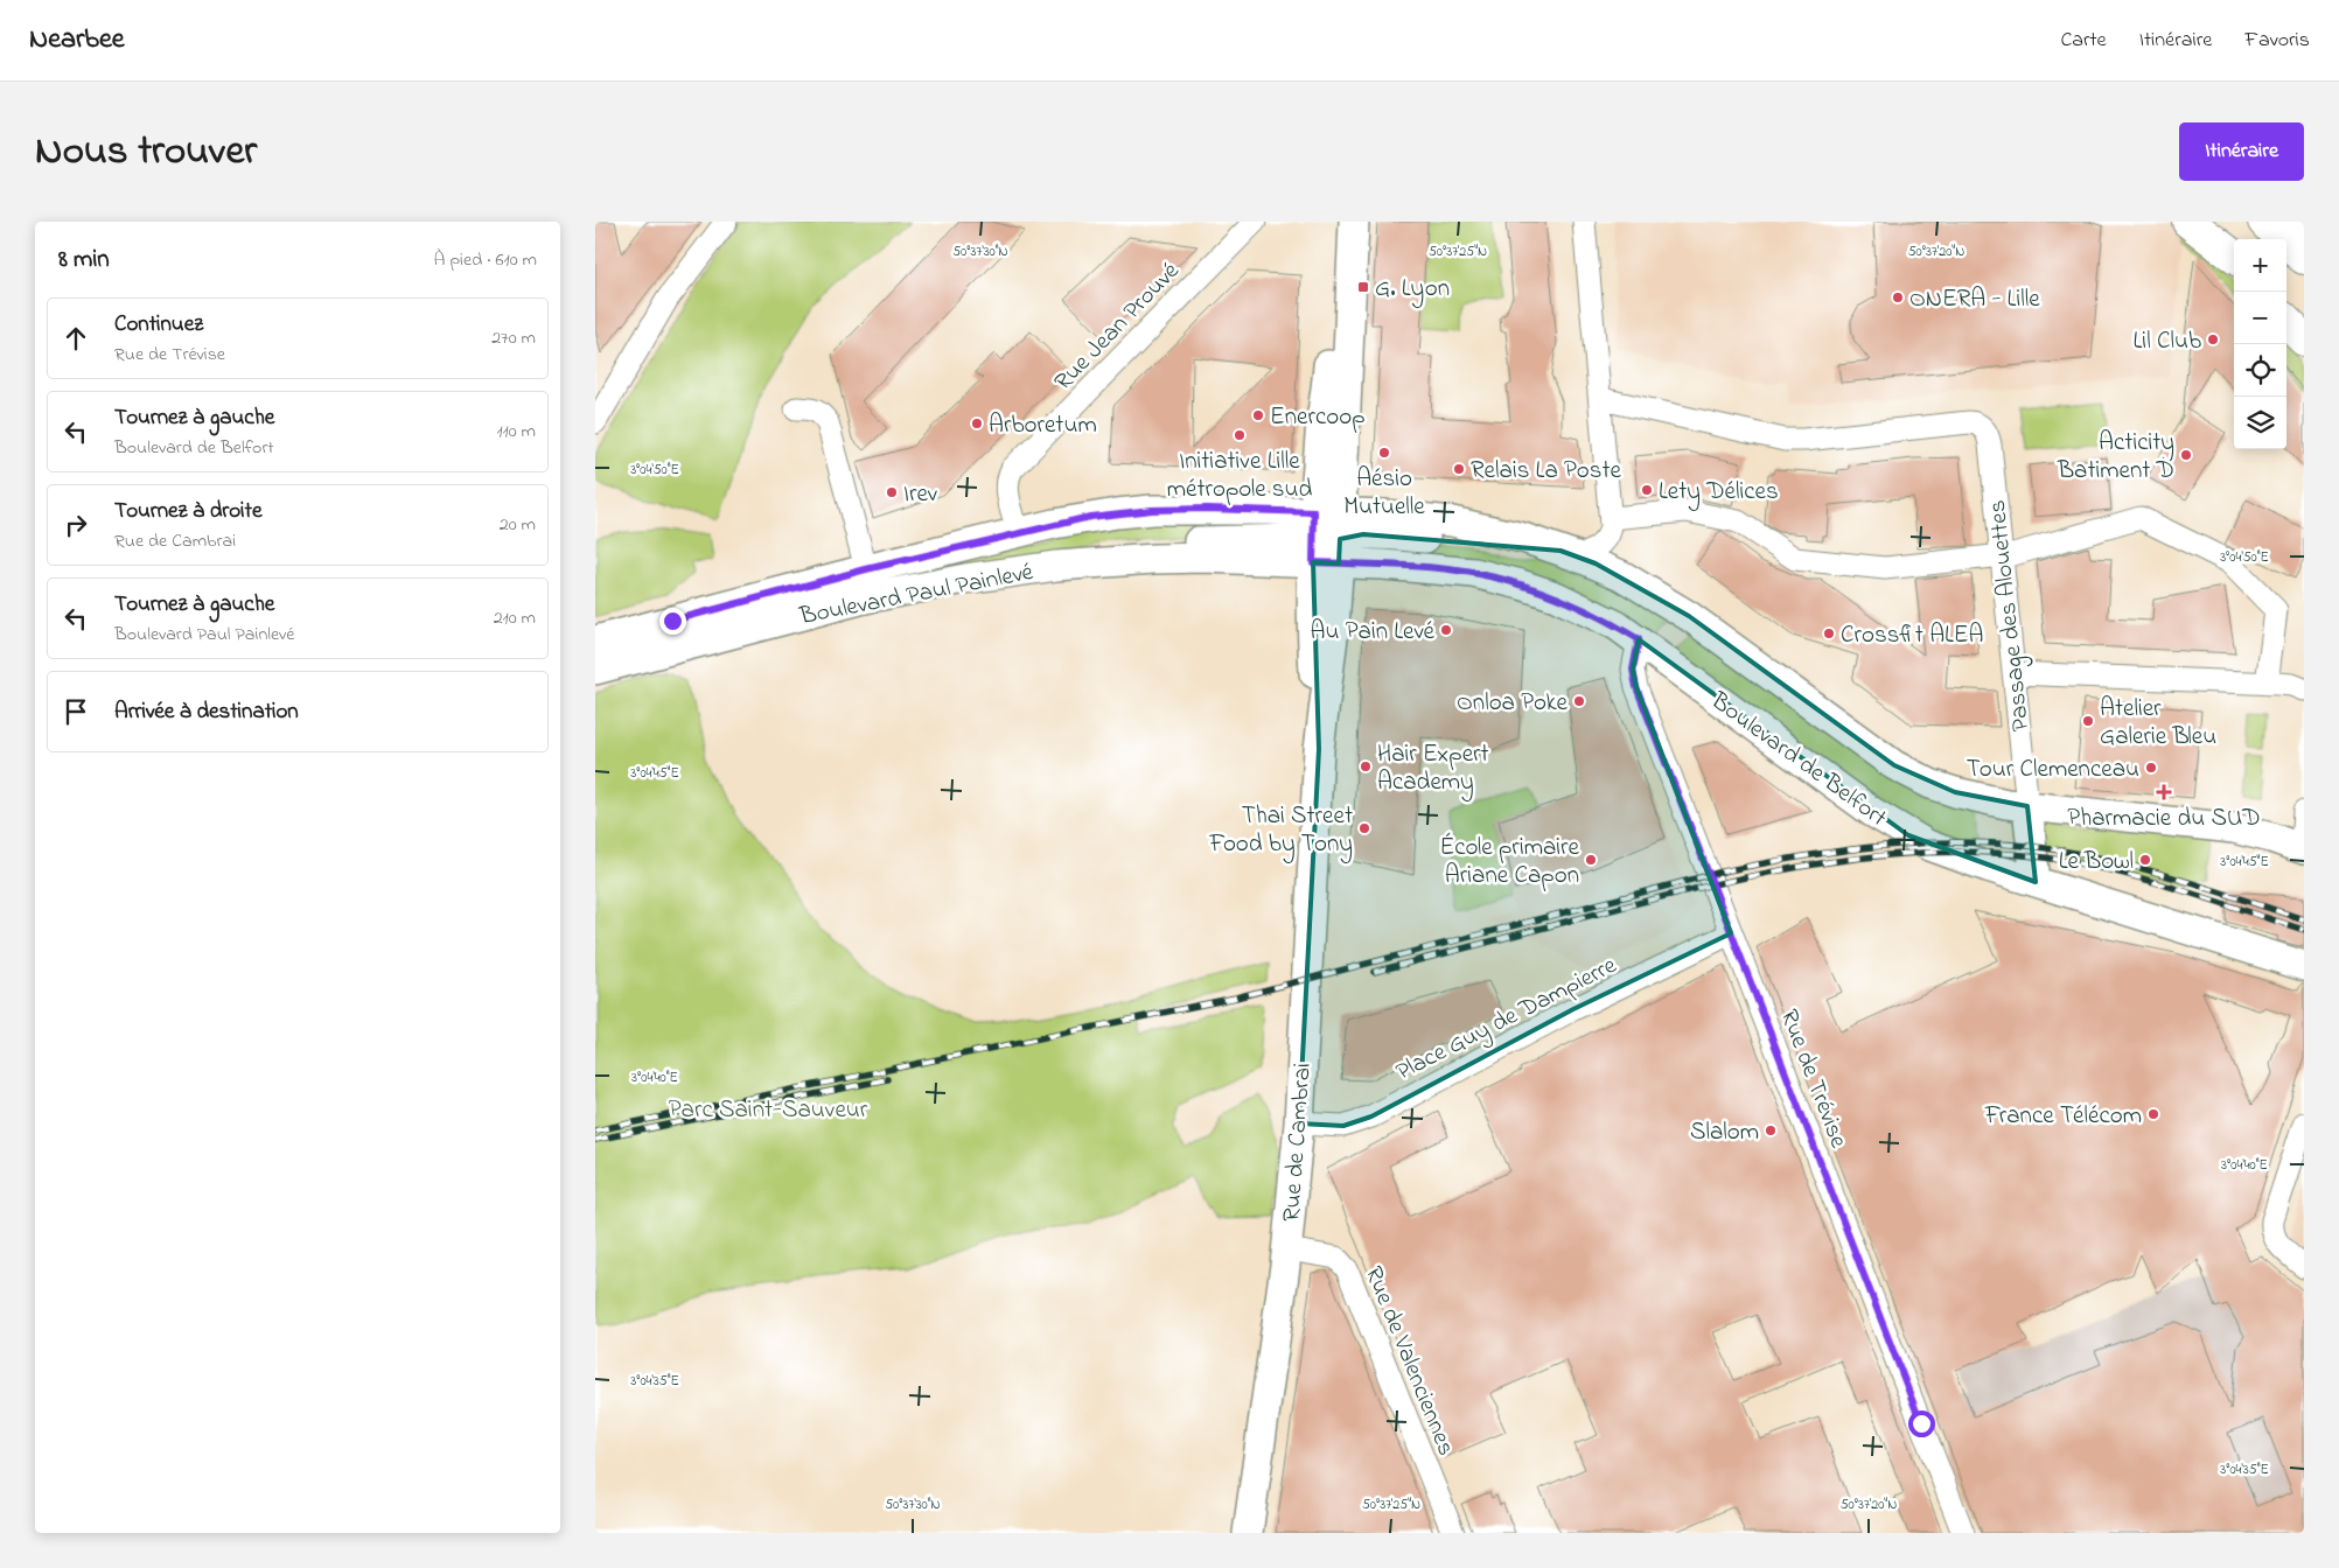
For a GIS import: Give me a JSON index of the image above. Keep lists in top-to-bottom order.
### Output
{
  "streets": {
    "main road": [
      "Boulevard Paul Painlevé",
      "Passage des Alouettes",
      "Boulevard de Belfort",
      "Rue de Cambrai"
    ],
    "street": [
      "Rue Jean Prouvé",
      "Place Guy de Dampierre",
      "Rue de Trévise",
      "Rue de Valenciennes"
    ]
  },
  "crossings": [
    ["Rue Jean Prouvé", "Boulevard Paul Painlevé"],
    ["Boulevard Paul Painlevé", "Boulevard de Belfort"],
    ["Boulevard Paul Painlevé", "Rue de Cambrai"],
    ["Passage des Alouettes", "Boulevard de Belfort"],
    ["Boulevard de Belfort", "Rue de Trévise"],
    ["Boulevard de Belfort", "Rue de Cambrai"],
    ["Place Guy de Dampierre", "Rue de Trévise"],
    ["Place Guy de Dampierre", "Rue de Cambrai"],
    ["Rue de Cambrai", "Rue de Valenciennes"]
  ],
  "parks": ["Parc Saint-Sauveur"],
  "places": {
    "transit": ["G. Lyon"],
    "other": [
      "ONERA - Lille",
      "Lil Club",
      "Enercoop",
      "Arboretum",
      "Initiative Lille métropole sud",
      "Aésio Mutuelle",
      "Acticity Batiment D",
      "Relais La Poste",
      "Lety Délices",
      "Irev",
      "Au Pain Levé",
      "Crossfit ALEA",
      "Onloa Poke",
      "Atelier Galerie Bleu",
      "Hair Expert Academy",
      "Tour Clemenceau",
      "Thai Street Food by Tony",
      "École primaire Ariane Capon",
      "Le Bowl",
      "France Télécom",
      "Slalom"
    ],
    "health": ["Pharmacie du SUD"]
  },
  "page": {
    "header": "Nearbee",
    "nav": ["Carte", "Itinéraire", "Favoris"],
    "title": "Nous trouver",
    "buttons": "Itinéraire",
    "heading": ["8 min", "À pied · 610 m"],
    "map_buttons": ["+", "−"],
    "list": [
      ["Continuez", "Rue de Trévise", "270 m"],
      ["Tournez à gauche", "Boulevard de Belfort", "110 m"],
      ["Tournez à droite", "Rue de Cambrai", "20 m"],
      ["Tournez à gauche", "Boulevard Paul Painlevé", "210 m"],
      "Arrivée à destination"
    ]
  },
  "coordinates": [
    "50°37'30\"N",
    "50°37'25\"N",
    "50°37'20\"N",
    "3°04'50\"E",
    "3°04'45\"E",
    "3°04'40\"E",
    "3°04'35\"E"
  ]
}
